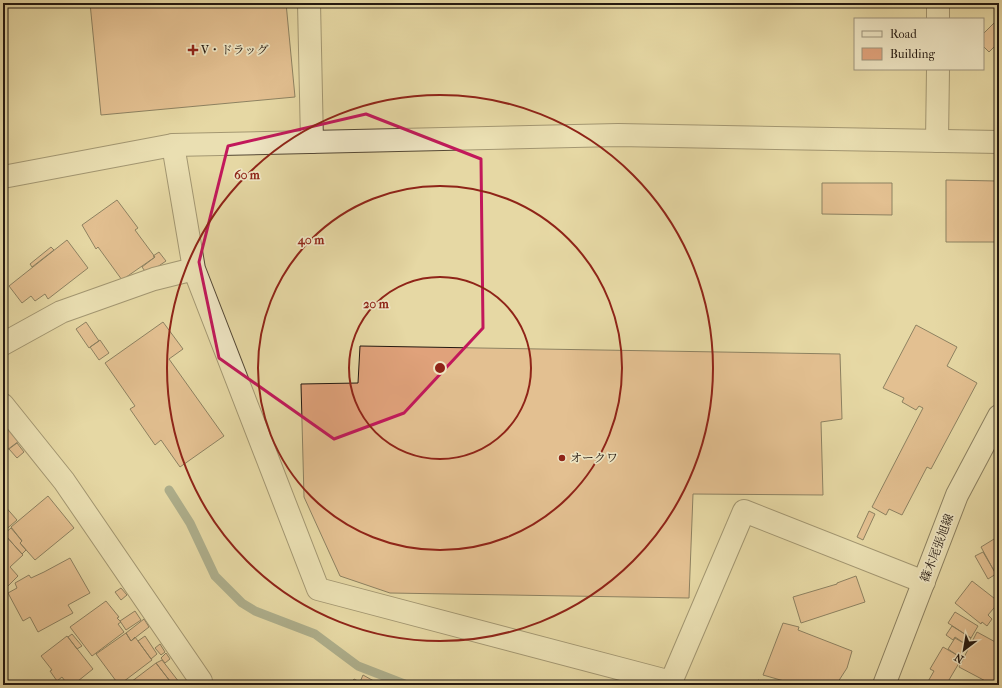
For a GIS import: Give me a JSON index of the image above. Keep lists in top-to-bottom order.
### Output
{
  "streets": {
    "street": ["篠木尾張旭線"]
  },
  "places": {
    "health": ["V・ドラッグ"],
    "other": ["オークワ"]
  },
  "legend": ["Road", "Building"],
  "north": "bottom left",
  "rings": ["60 m", "40 m", "20 m"]
}
